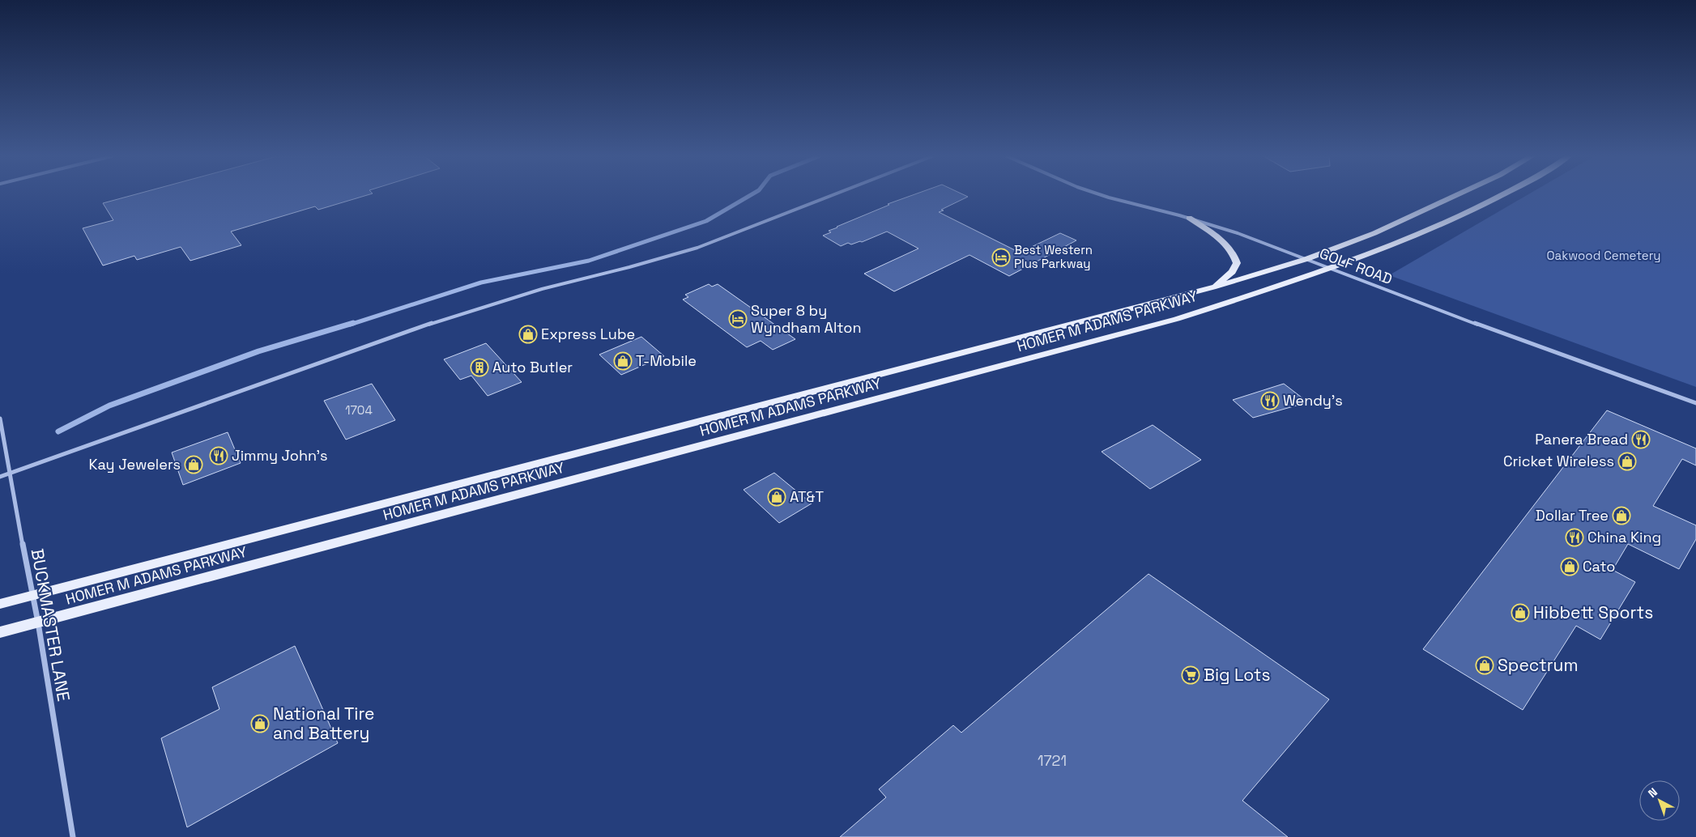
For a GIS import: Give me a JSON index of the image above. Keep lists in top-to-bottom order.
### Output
{
  "streets": {
    "main road": ["HOMER M ADAMS PARKWAY"],
    "street": ["GOLF ROAD", "BUCKMASTER LANE"]
  },
  "crossings": [
    ["GOLF ROAD", "HOMER M ADAMS PARKWAY"],
    ["HOMER M ADAMS PARKWAY", "BUCKMASTER LANE"]
  ],
  "parks": ["Oakwood Cemetery"],
  "places": {
    "hotel": ["Best Western Plus Parkway", "Super 8 by Wyndham Alton"],
    "shop": [
      "Express Lube",
      "T-Mobile",
      "Cricket Wireless",
      "Kay Jewelers",
      "AT&T",
      "Dollar Tree",
      "Cato",
      "Hibbett Sports",
      "Spectrum",
      "National Tire and Battery"
    ],
    "building": ["Auto Butler"],
    "restaurant": [
      "Wendy's",
      "Panera Bread",
      "Jimmy John's",
      "China King"
    ],
    "supermarket": ["Big Lots"]
  },
  "house_numbers": ["1704", "1721"],
  "north": "top left"
}
